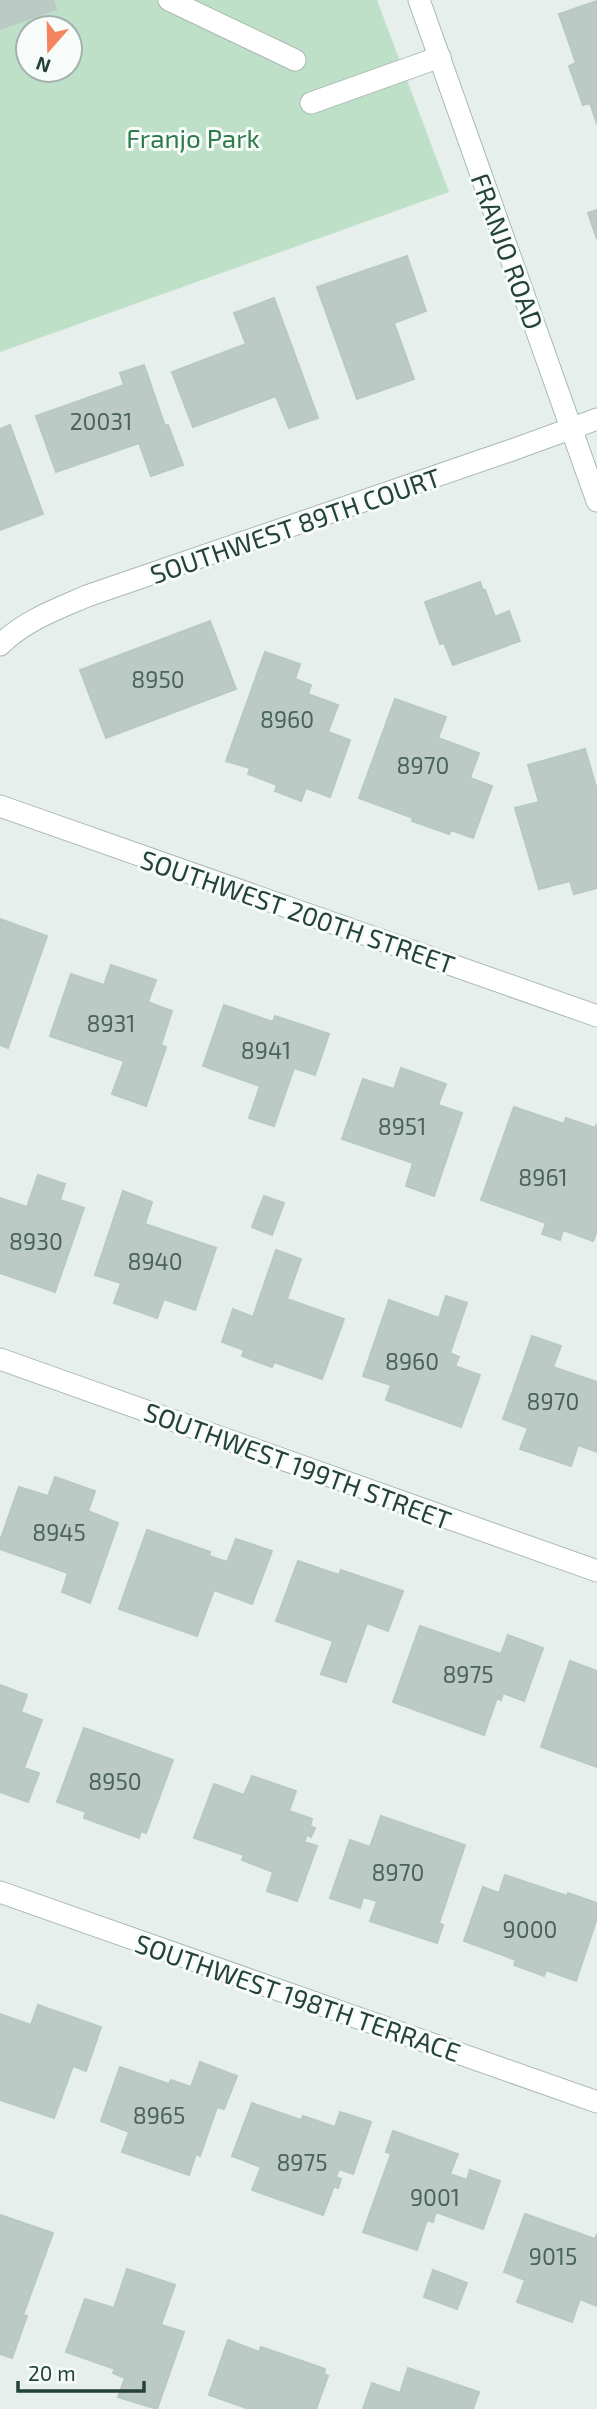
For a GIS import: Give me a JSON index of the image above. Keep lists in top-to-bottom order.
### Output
{
  "streets": {
    "street": [
      "FRANJO ROAD",
      "SOUTHWEST 89TH COURT",
      "SOUTHWEST 200TH STREET",
      "SOUTHWEST 199TH STREET",
      "SOUTHWEST 198TH TERRACE"
    ]
  },
  "crossings": [
    ["FRANJO ROAD", "SOUTHWEST 89TH COURT"]
  ],
  "parks": ["Franjo Park"],
  "house_numbers": [
    "20031",
    "8950",
    "8960",
    "8970",
    "8931",
    "8941",
    "8951",
    "8961",
    "8930",
    "8940",
    "8960",
    "8970",
    "8945",
    "8975",
    "8950",
    "8970",
    "9000",
    "8965",
    "8975",
    "9001",
    "9015"
  ],
  "scale_bar": "20 m",
  "north": "bottom"
}
